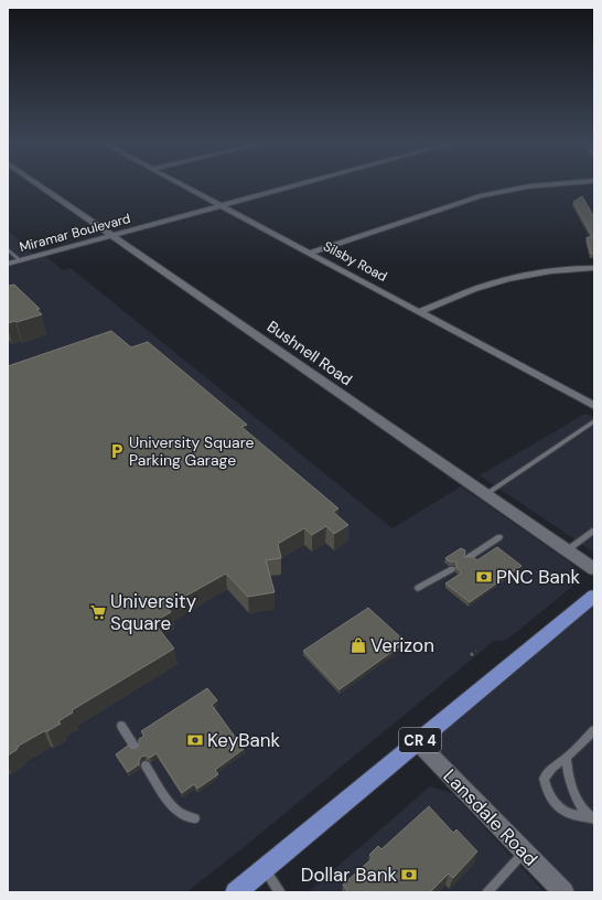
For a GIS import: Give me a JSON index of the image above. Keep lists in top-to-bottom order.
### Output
{
  "streets": {
    "main road": ["CR 4"],
    "street": [
      "Miramar Boulevard",
      "Silsby Road",
      "Bushnell Road",
      "Lansdale Road"
    ]
  },
  "crossings": [
    ["Miramar Boulevard", "Silsby Road"],
    ["Miramar Boulevard", "Bushnell Road"],
    ["CR 4", "Lansdale Road"]
  ],
  "places": {
    "parking": ["University Square Parking Garage"],
    "bank": ["PNC Bank", "KeyBank", "Dollar Bank"],
    "supermarket": ["University Square"],
    "shop": ["Verizon"]
  }
}
